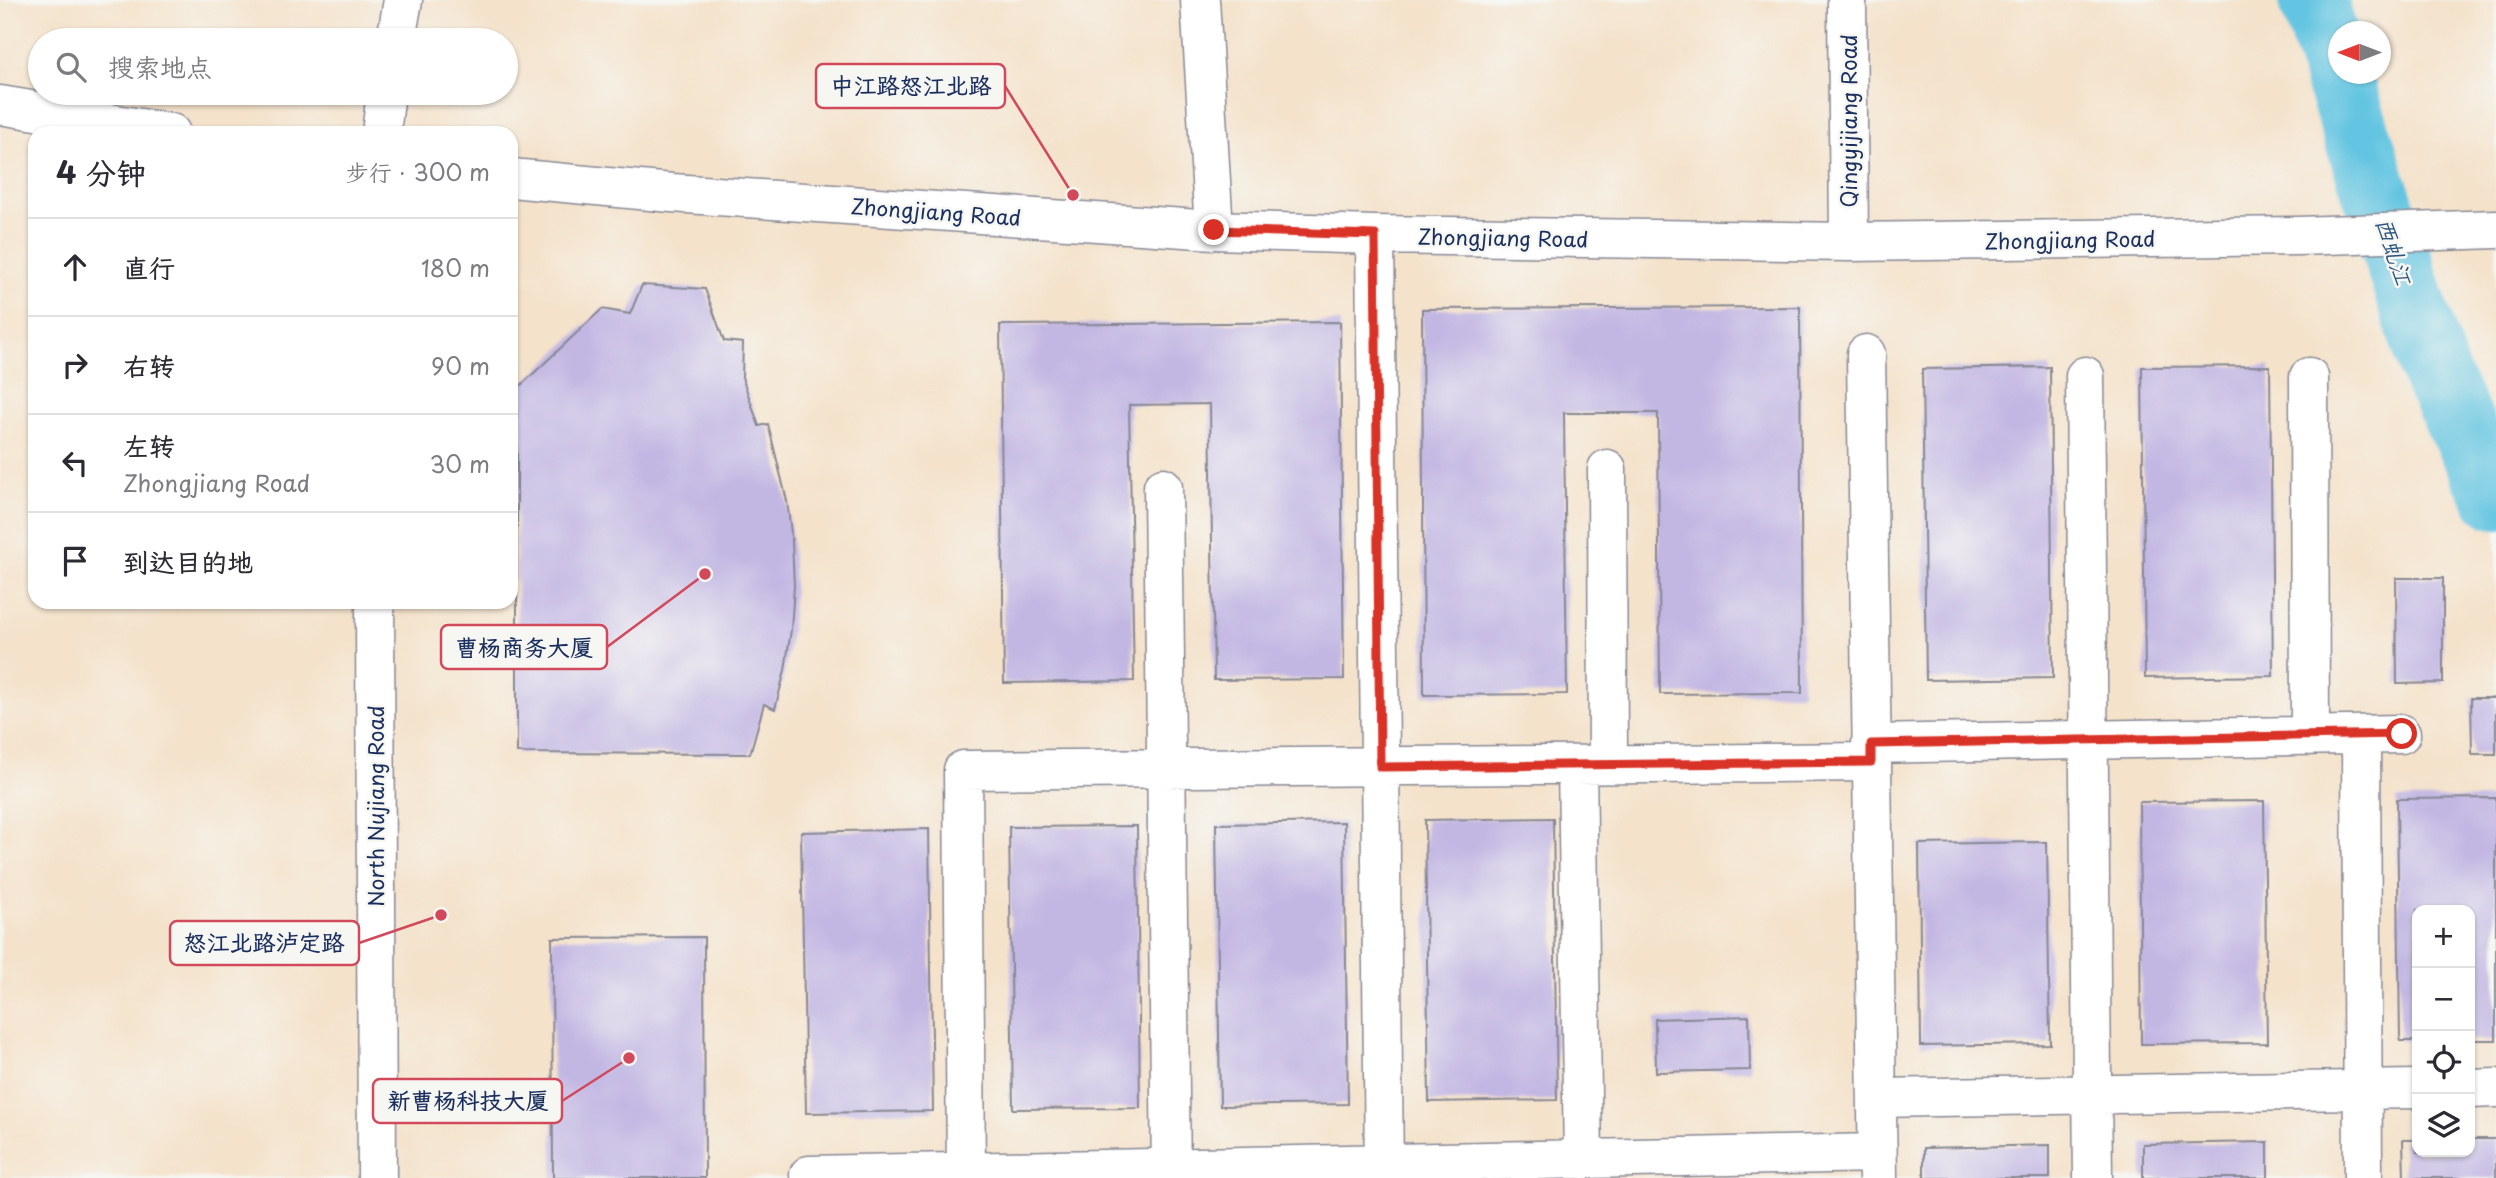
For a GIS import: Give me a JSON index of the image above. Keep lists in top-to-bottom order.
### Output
{
  "streets": {
    "street": ["Qingyijiang Road", "Zhongjiang Road", "North Nujiang Road"]
  },
  "crossings": [
    ["Qingyijiang Road", "Zhongjiang Road"]
  ],
  "water": ["西虬江"],
  "places": [
    "中江路怒江北路",
    "曹杨商务大厦",
    "怒江北路泸定路",
    "新曹杨科技大厦"
  ],
  "north": "left",
  "page": {
    "search": "搜索地点",
    "heading": ["4 分钟", "步行 · 300 m"],
    "list": [
      ["直行", "180 m"],
      ["右转", "90 m"],
      ["左转", "Zhongjiang Road", "30 m"],
      "到达目的地"
    ],
    "map_buttons": ["+", "−"]
  }
}
